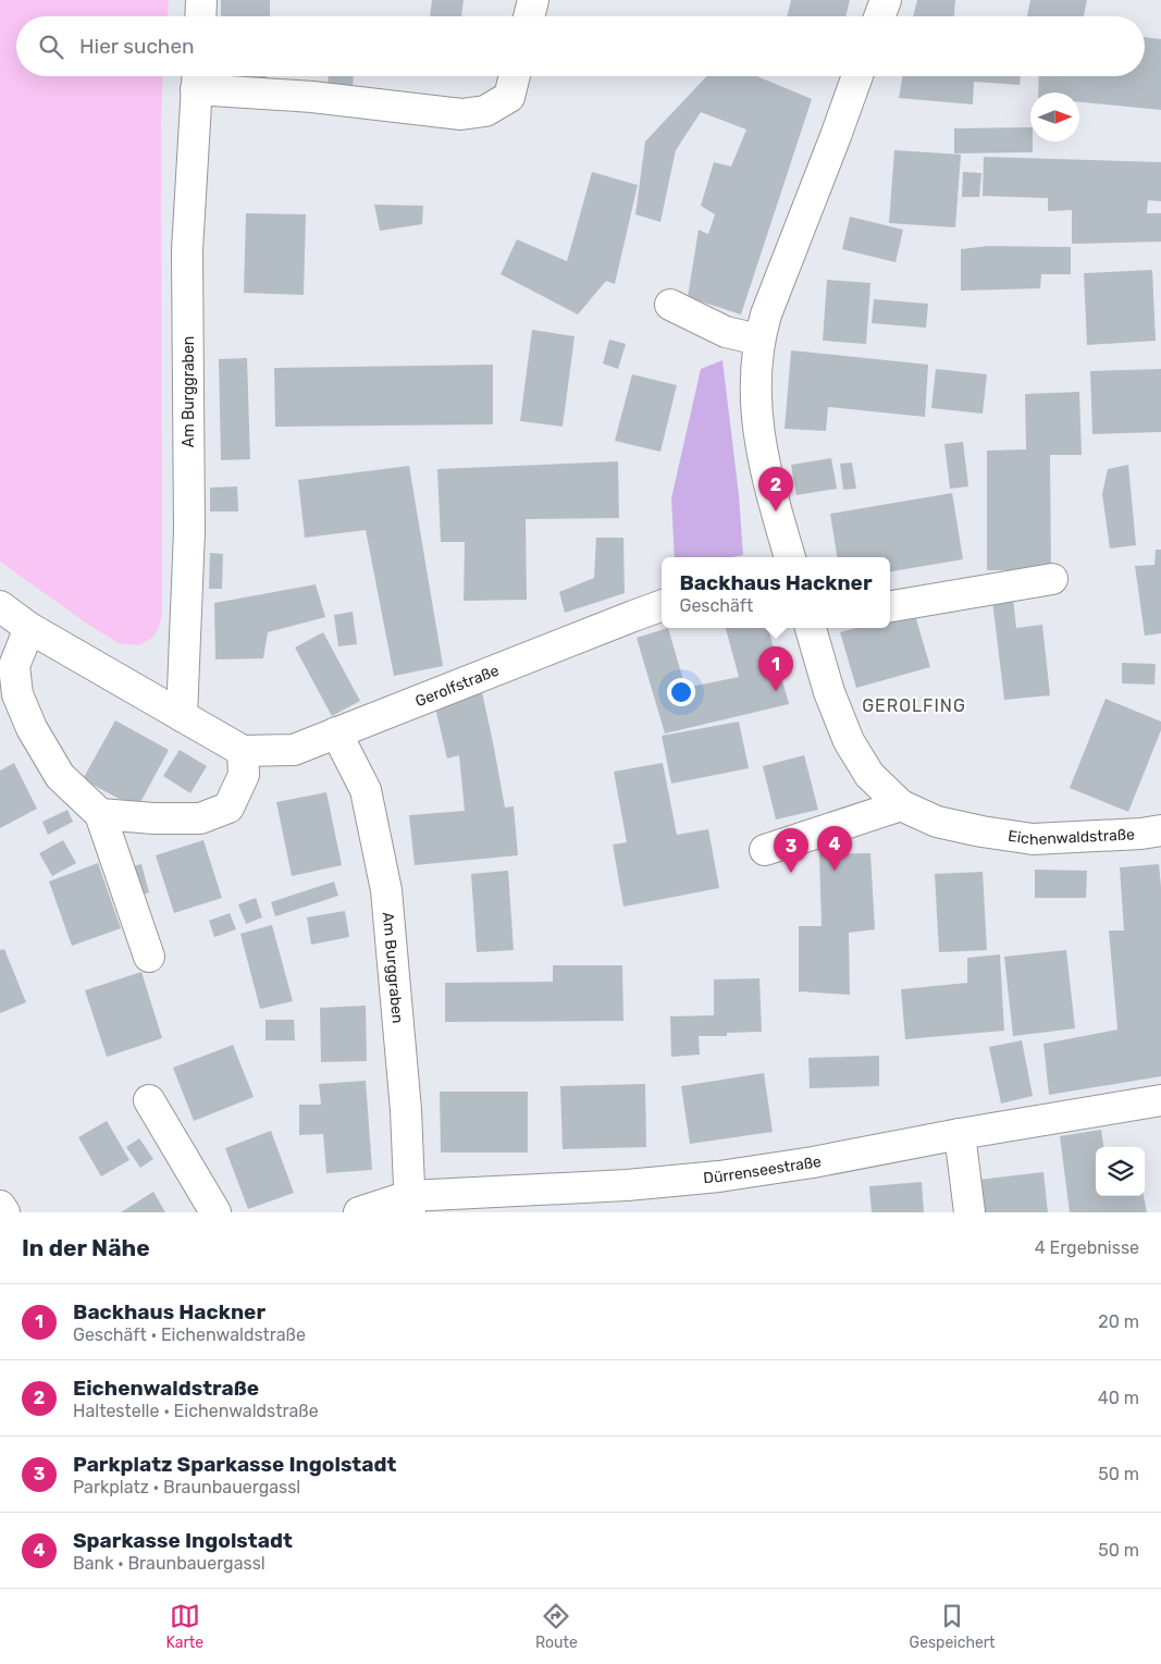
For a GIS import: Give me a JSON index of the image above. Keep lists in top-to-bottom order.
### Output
{
  "streets": {
    "street": [
      "Am Burggraben",
      "Gerolfstraße",
      "Eichenwaldstraße",
      "Dürrenseestraße"
    ]
  },
  "crossings": [
    ["Am Burggraben", "Gerolfstraße"],
    ["Am Burggraben", "Dürrenseestraße"]
  ],
  "districts": ["GEROLFING"],
  "north": "right",
  "page": {
    "search": "Hier suchen",
    "pins": [
      "2",
      "1",
      "4",
      "3"
    ],
    "popup": ["Backhaus Hackner", "Geschäft"],
    "heading": ["In der Nähe", "4 Ergebnisse"],
    "list": [
      {
        "mark": "1",
        "name": "Backhaus Hackner",
        "note": "Geschäft · Eichenwaldstraße",
        "value": "20 m"
      },
      {
        "mark": "2",
        "name": "Eichenwaldstraße",
        "note": "Haltestelle · Eichenwaldstraße",
        "value": "40 m"
      },
      {
        "mark": "3",
        "name": "Parkplatz Sparkasse Ingolstadt",
        "note": "Parkplatz · Braunbauergassl",
        "value": "50 m"
      },
      {
        "mark": "4",
        "name": "Sparkasse Ingolstadt",
        "note": "Bank · Braunbauergassl",
        "value": "50 m"
      }
    ],
    "nav": ["Karte", "Route", "Gespeichert"]
  }
}
